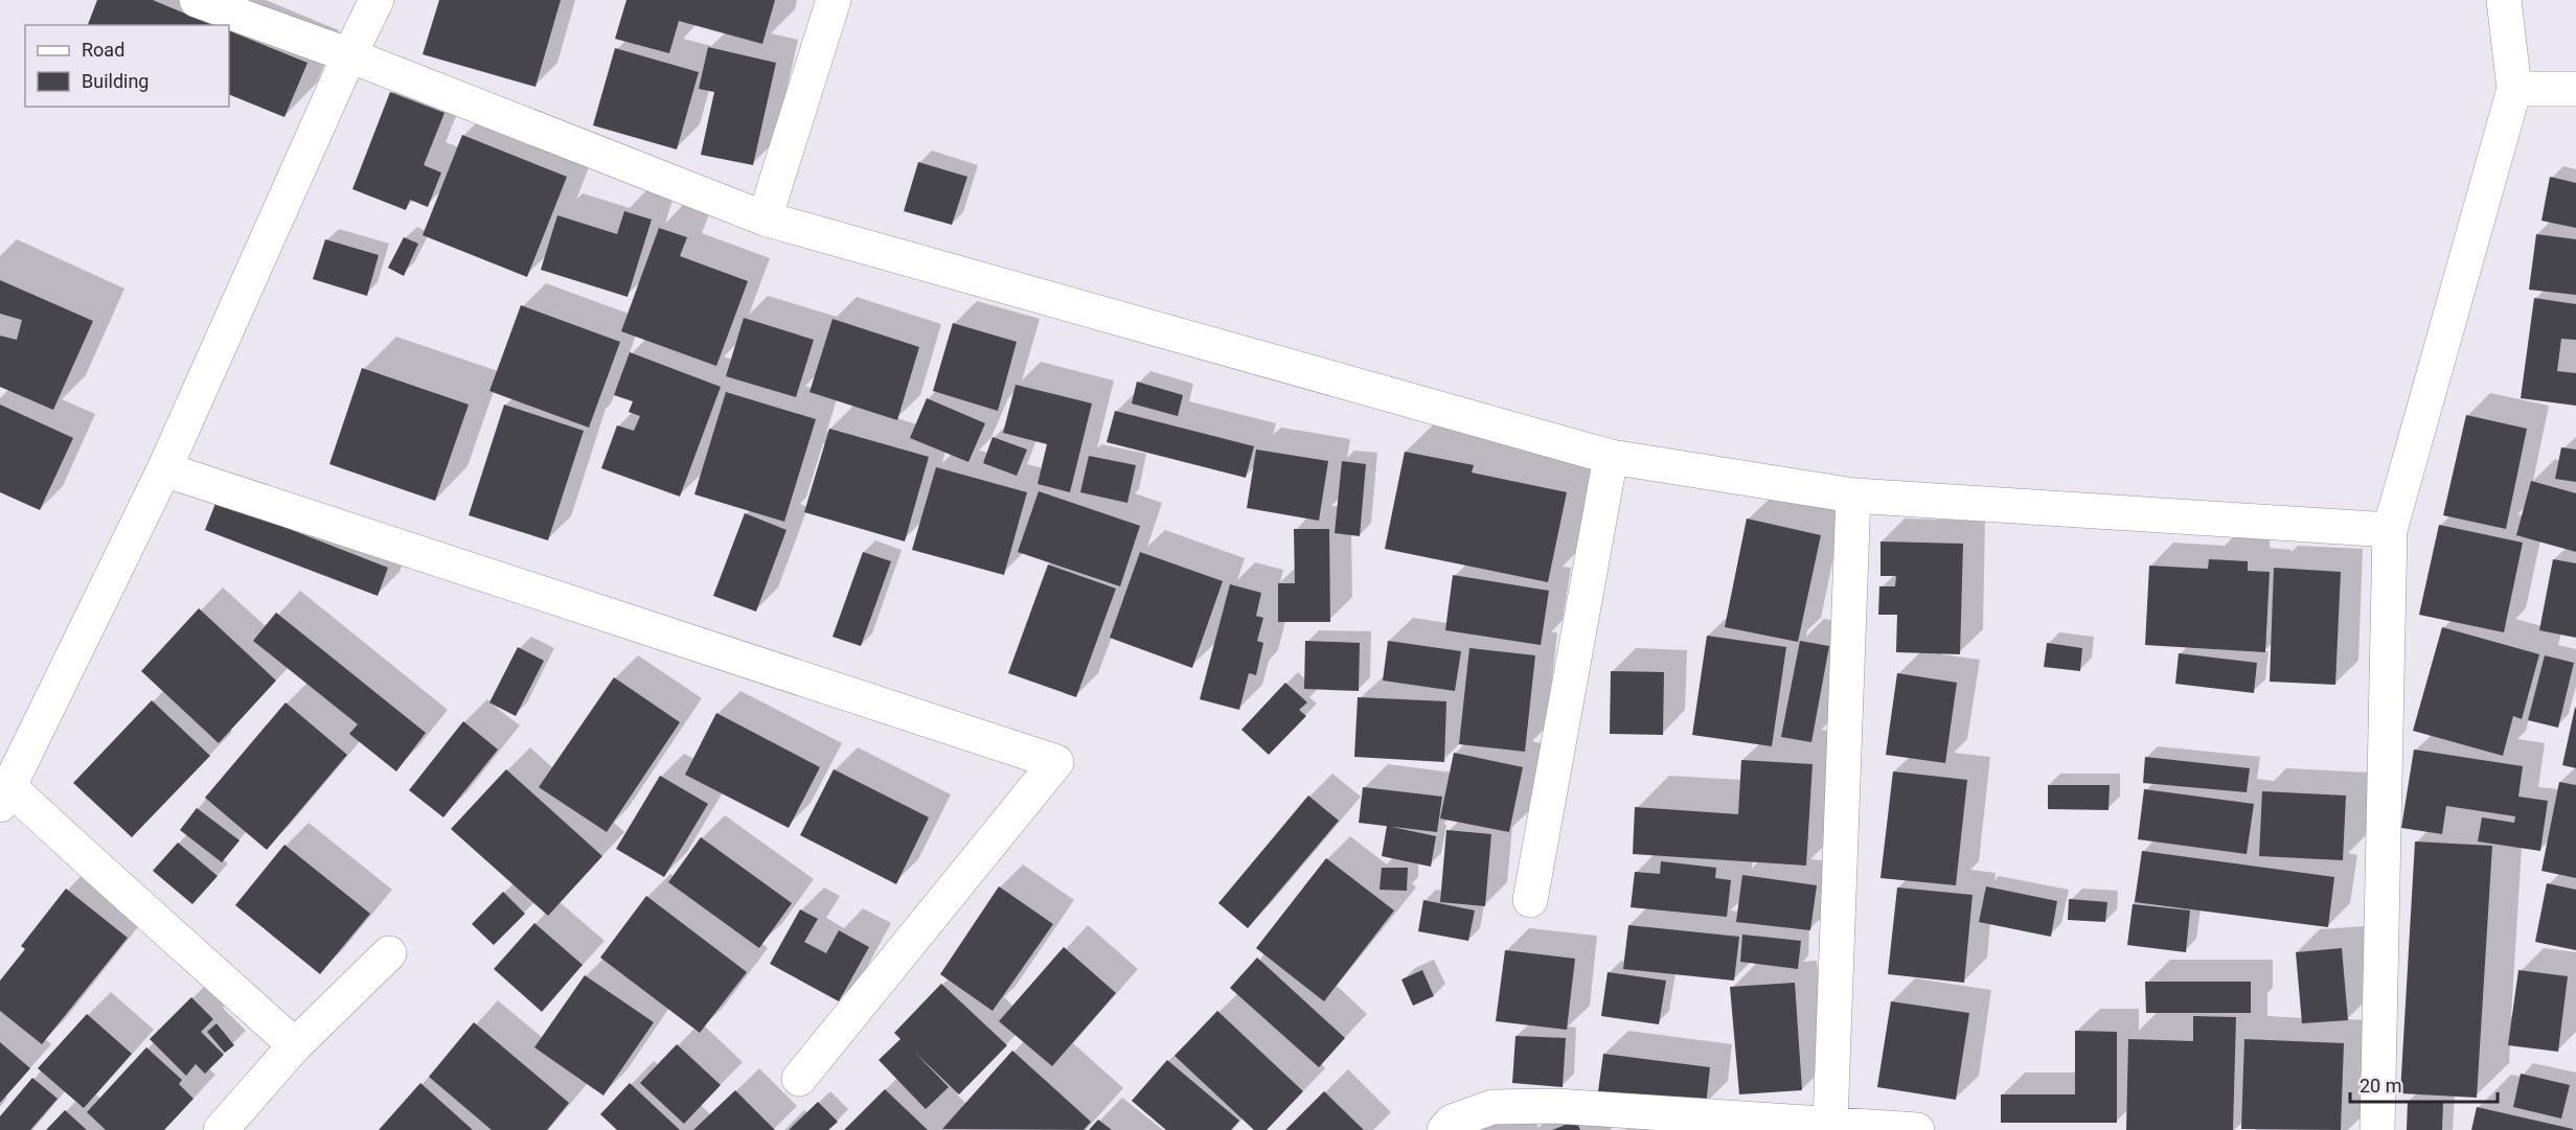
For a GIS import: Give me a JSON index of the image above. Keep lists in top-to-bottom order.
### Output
{
  "legend": ["Road", "Building"],
  "scale_bar": "20 m"
}
